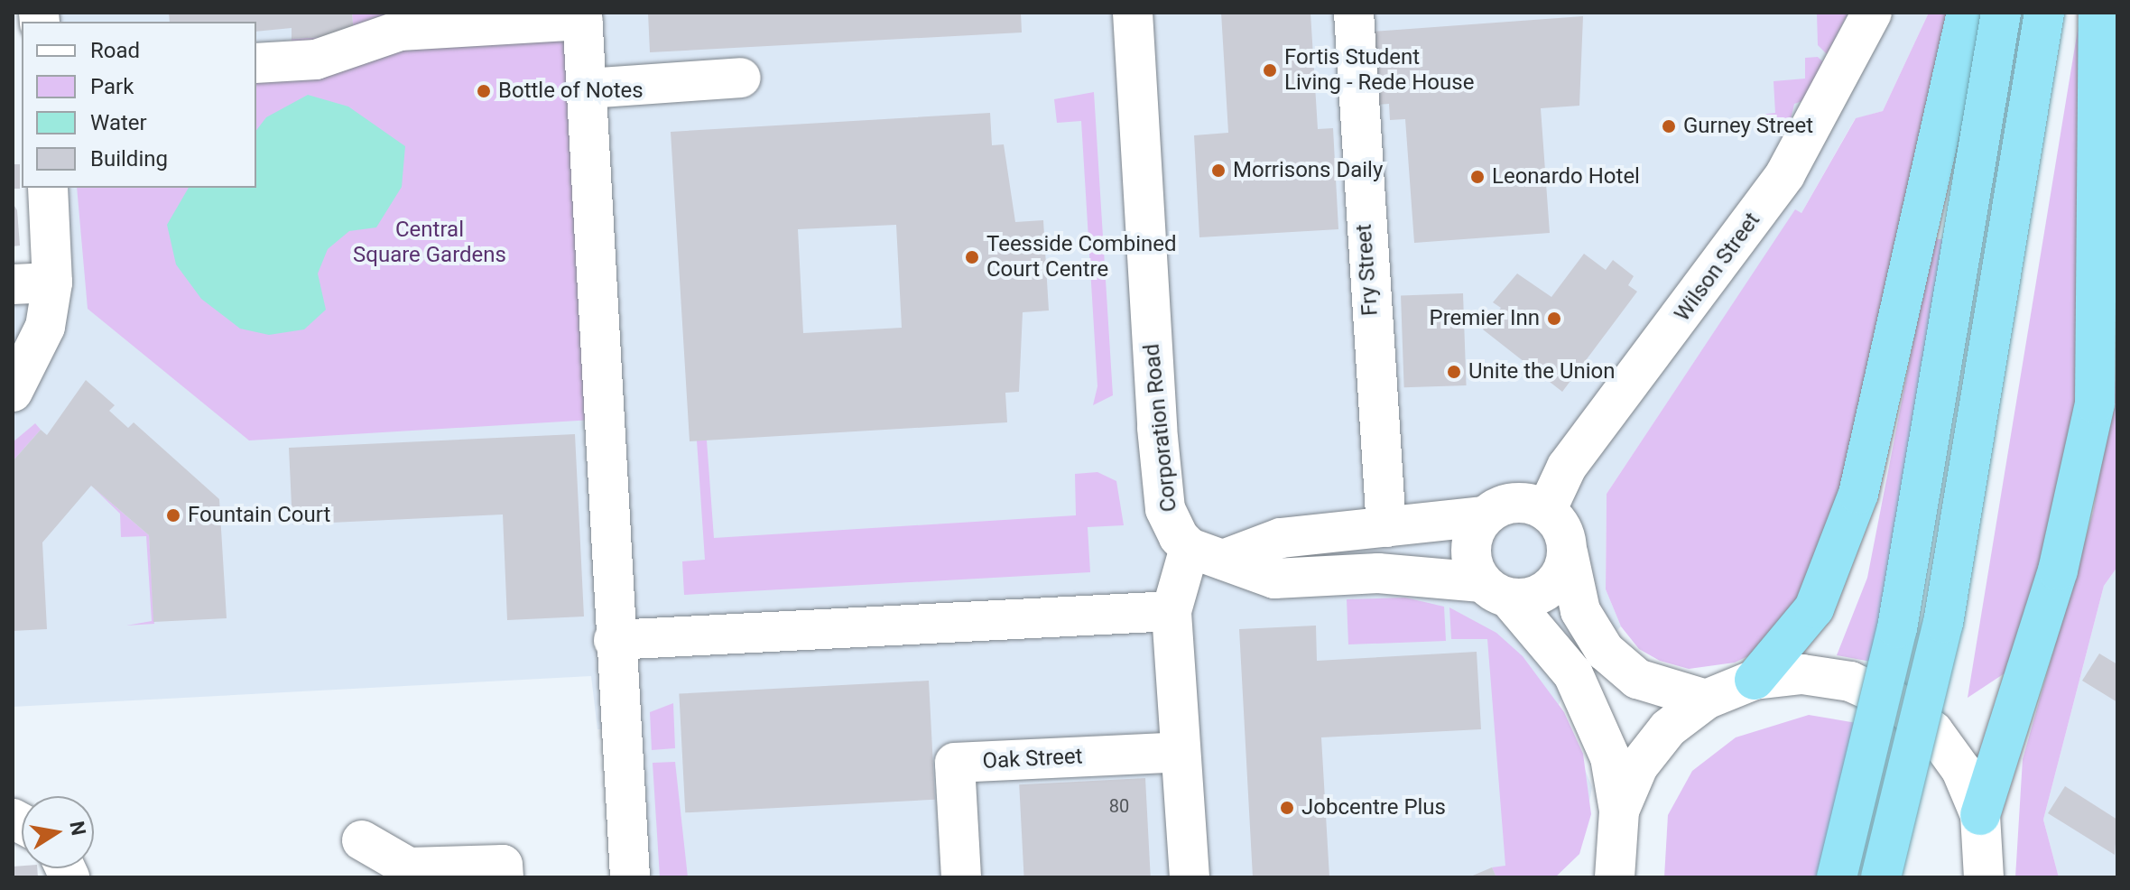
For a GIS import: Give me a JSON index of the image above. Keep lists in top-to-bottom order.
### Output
{
  "streets": {
    "street": [
      "Wilson Street",
      "Fry Street",
      "Corporation Road",
      "Oak Street"
    ]
  },
  "parks": ["Central Square Gardens"],
  "places": [
    "Fortis Student Living - Rede House",
    "Bottle of Notes",
    "Gurney Street",
    "Morrisons Daily",
    "Leonardo Hotel",
    "Teesside Combined Court Centre",
    "Premier Inn",
    "Unite the Union",
    "Fountain Court",
    "Jobcentre Plus"
  ],
  "house_numbers": ["80"],
  "legend": [
    "Road",
    "Park",
    "Water",
    "Building"
  ],
  "north": "right"
}
